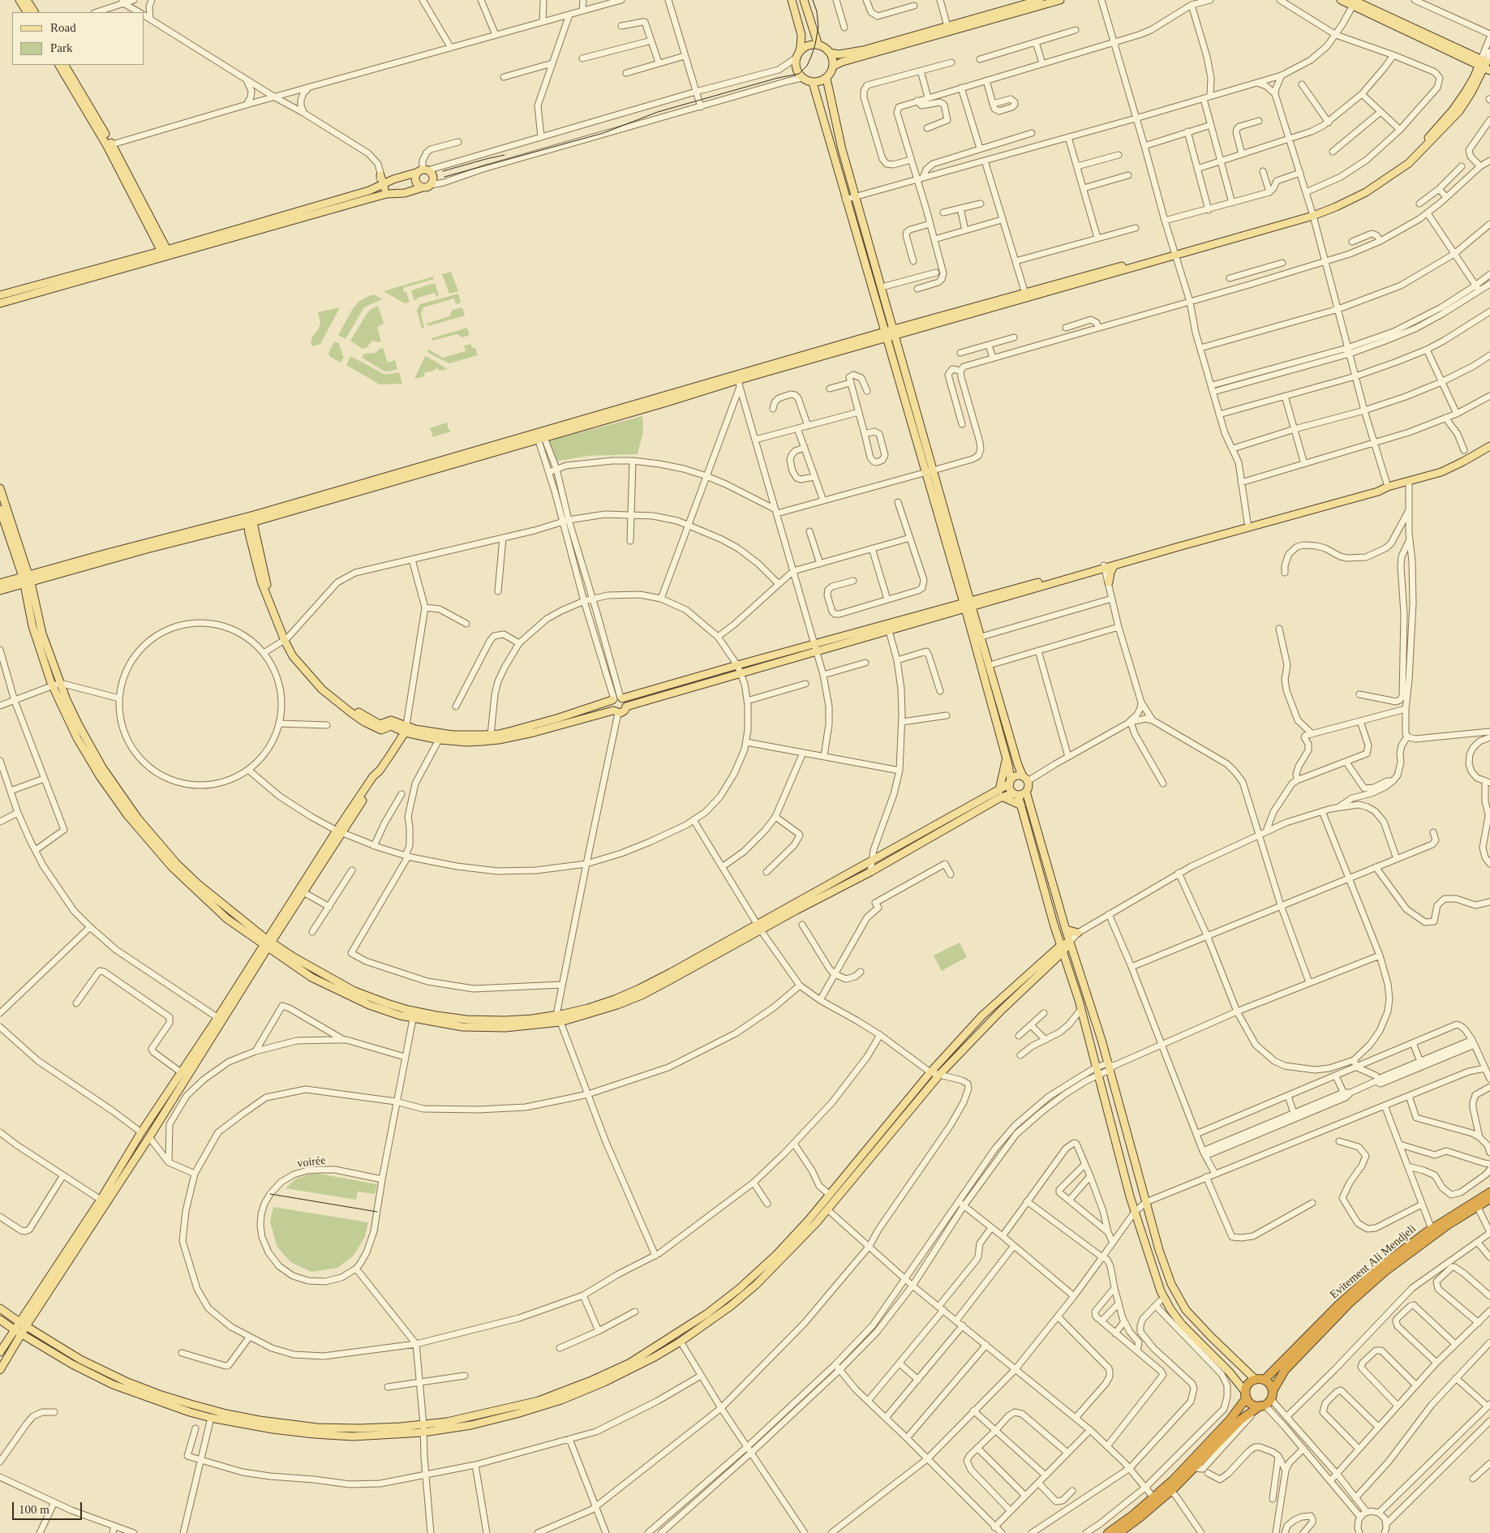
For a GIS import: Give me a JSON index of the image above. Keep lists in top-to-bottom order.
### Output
{
  "streets": {
    "highway": ["Evitement Ali Mendjeli"],
    "street": ["voirée"]
  },
  "legend": ["Road", "Park"],
  "scale_bar": "100 m"
}
